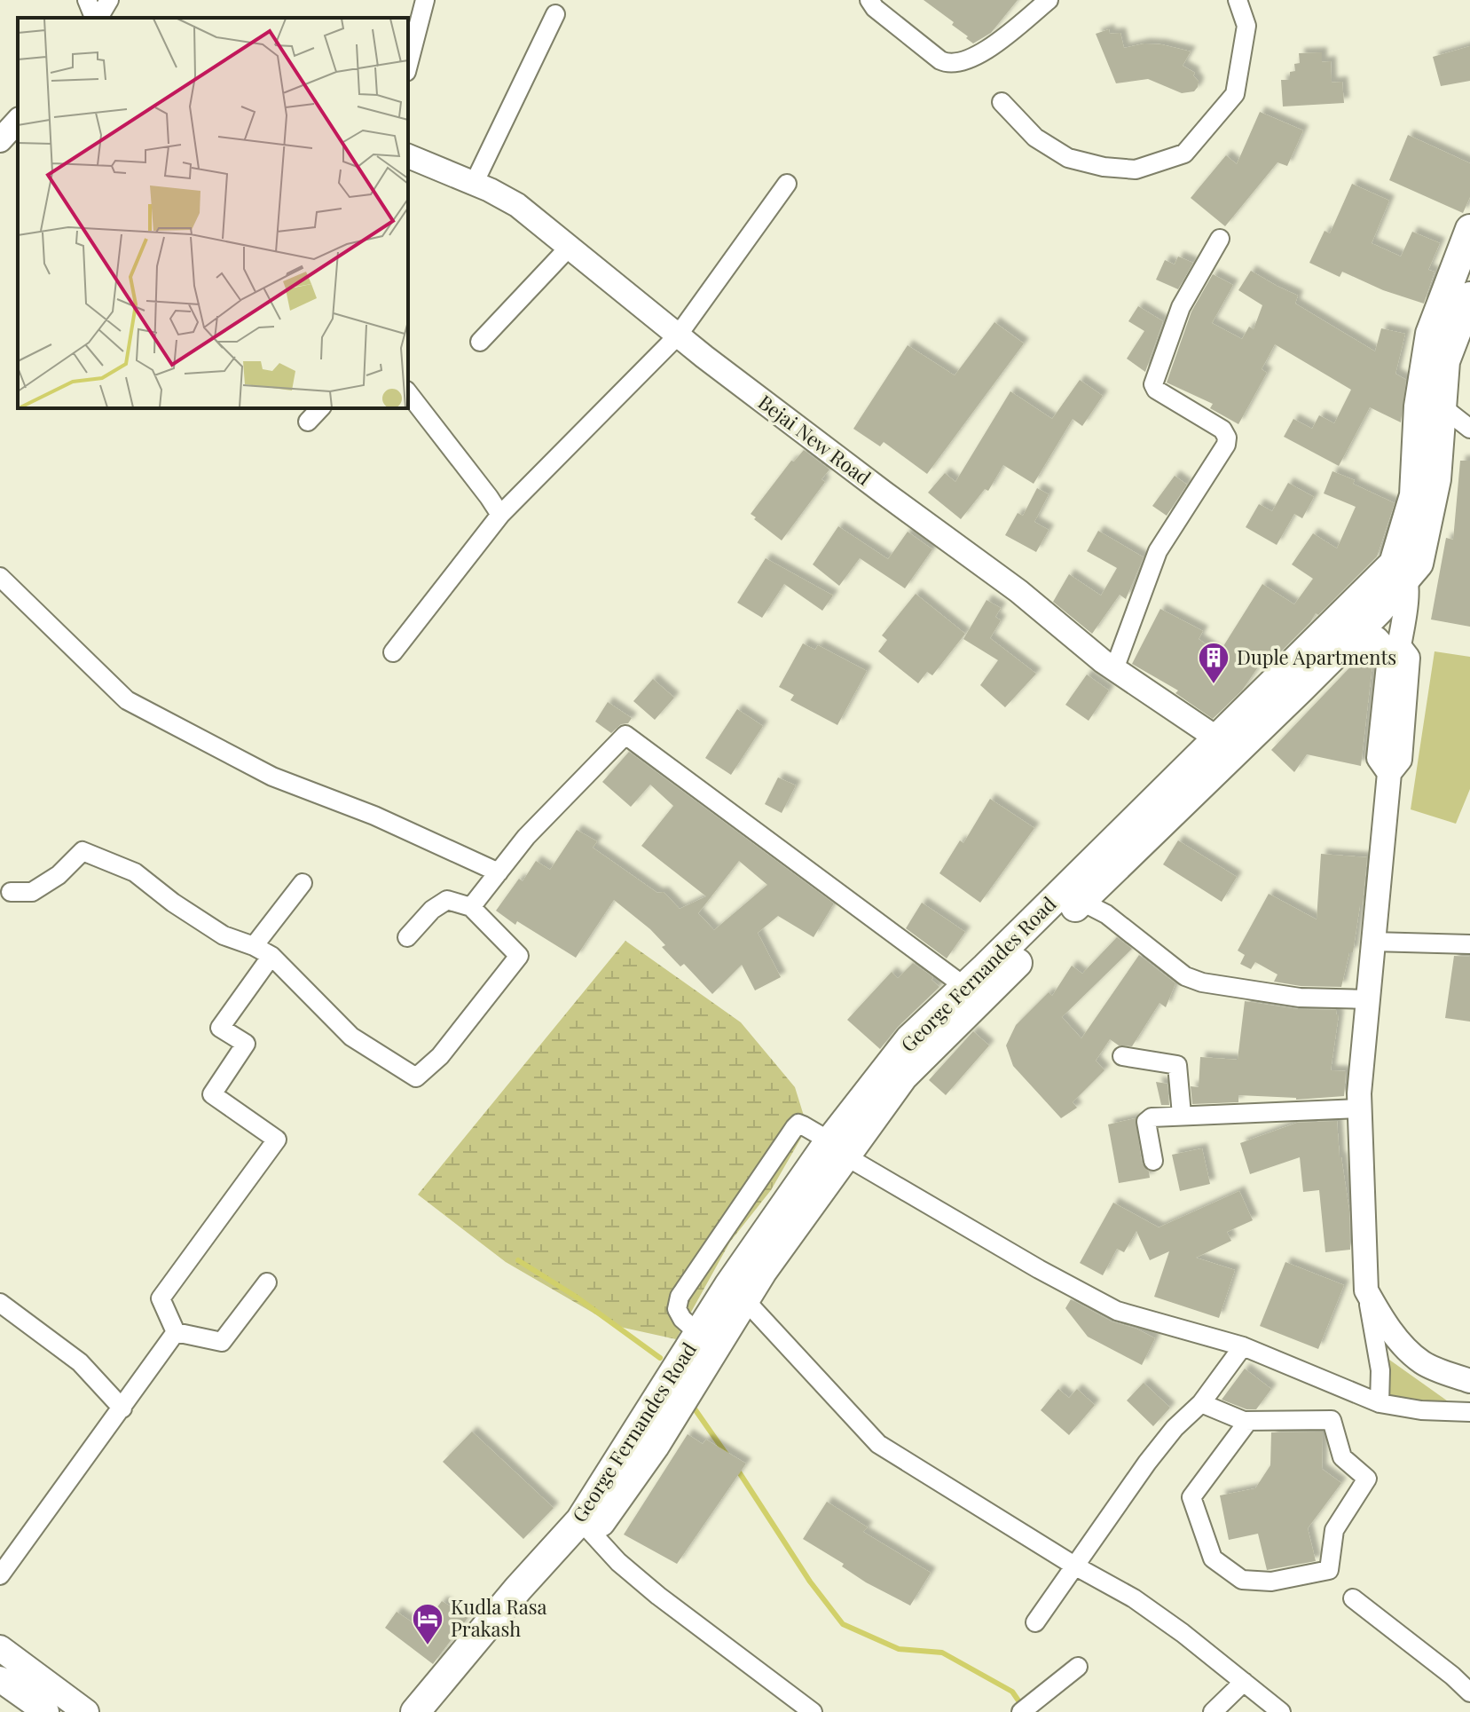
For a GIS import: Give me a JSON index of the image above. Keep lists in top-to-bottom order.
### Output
{
  "streets": {
    "main road": ["George Fernandes Road"],
    "street": ["Bejai New Road"]
  },
  "crossings": [
    ["Bejai New Road", "George Fernandes Road"]
  ],
  "places": {
    "building": ["Duple Apartments"],
    "hotel": ["Kudla Rasa Prakash"]
  }
}
